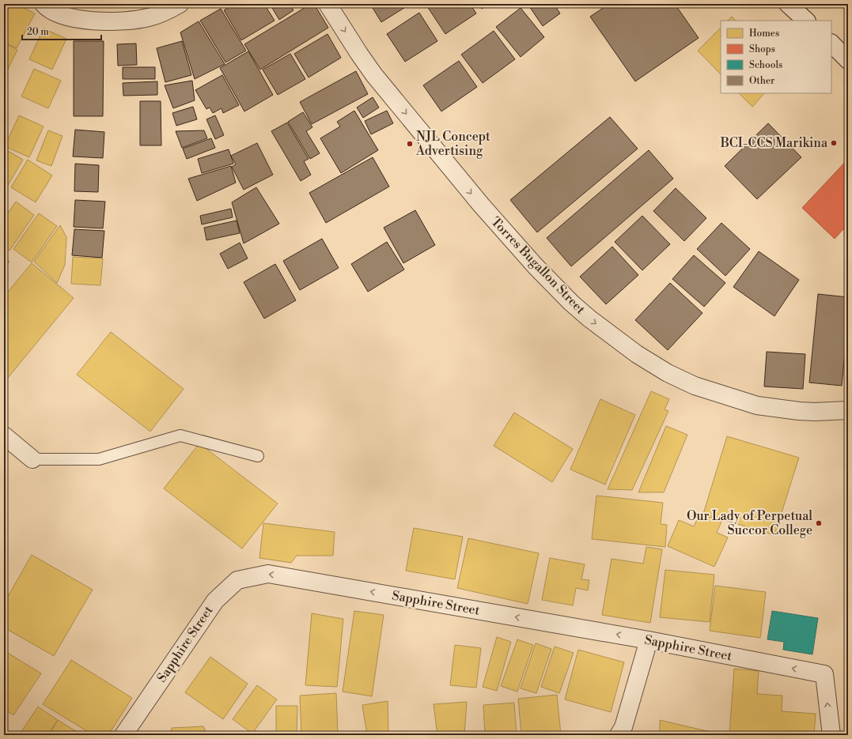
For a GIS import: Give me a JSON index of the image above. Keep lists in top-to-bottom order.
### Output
{
  "streets": {
    "street": ["Torres Bugallon Street", "Sapphire Street"]
  },
  "one_way": ["Torres Bugallon Street", "Sapphire Street"],
  "places": ["BCI-CCS Marikina", "NJL Concept Advertising", "Our Lady of Perpetual Succor College"],
  "legend": [
    "Homes",
    "Shops",
    "Schools",
    "Other"
  ],
  "scale_bar": "20 m"
}
